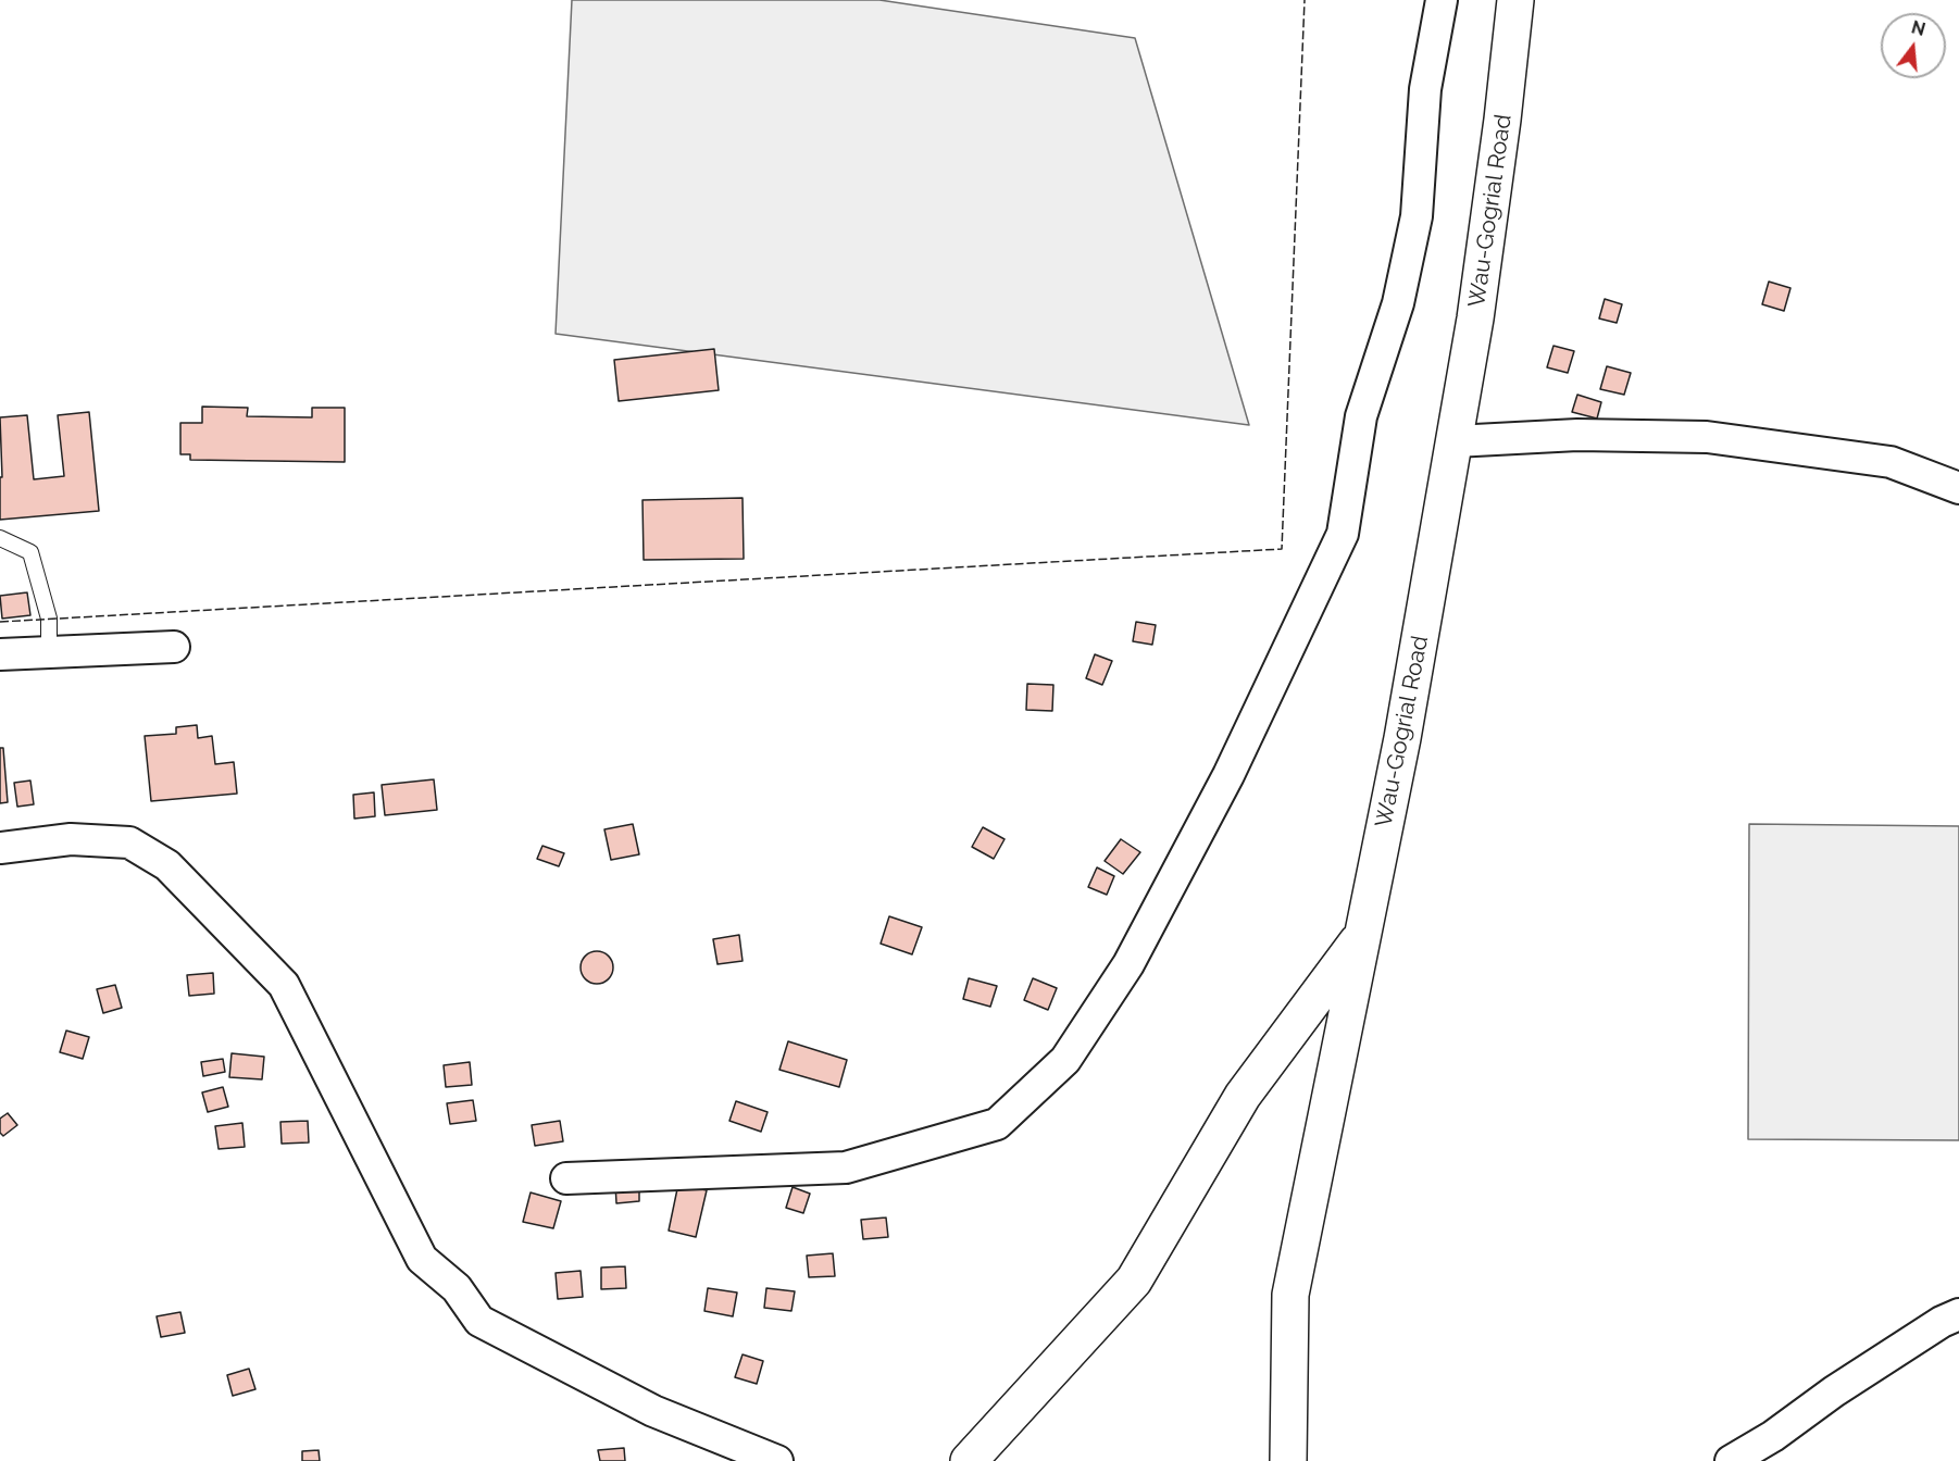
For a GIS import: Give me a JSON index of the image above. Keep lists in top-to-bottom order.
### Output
{
  "streets": {
    "main road": ["Wau-Gogrial Road"]
  },
  "north": "top"
}
